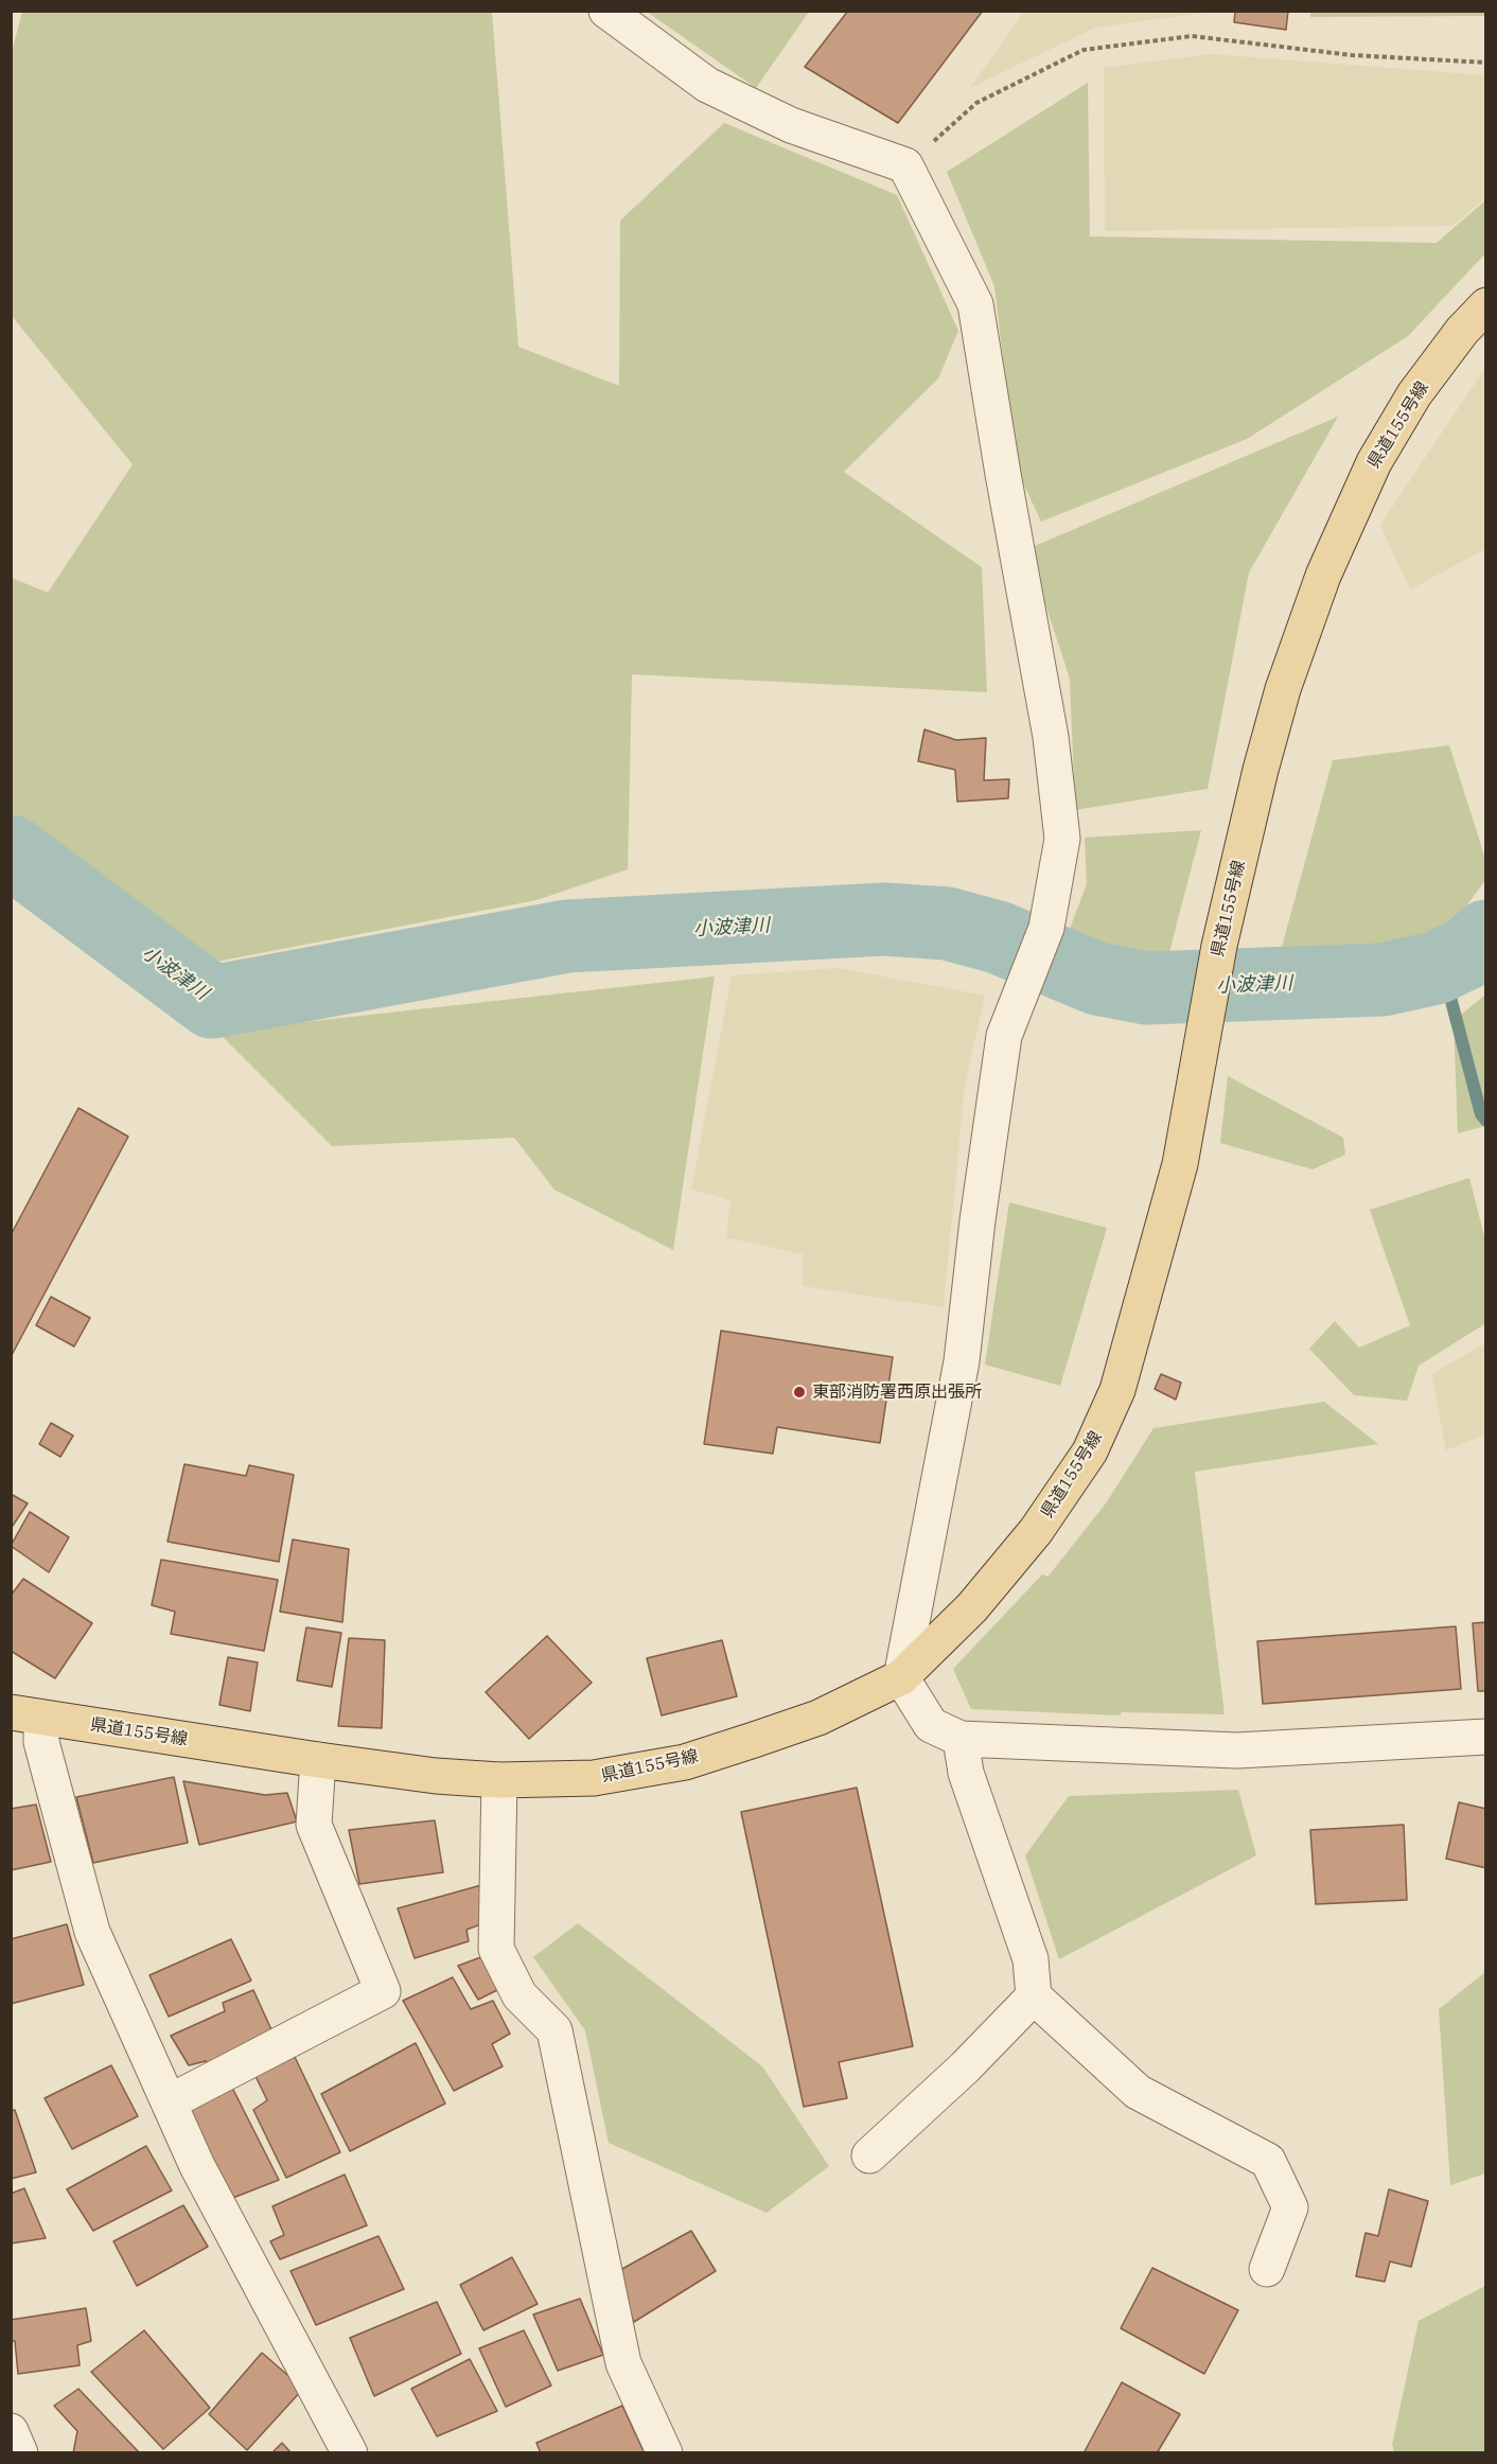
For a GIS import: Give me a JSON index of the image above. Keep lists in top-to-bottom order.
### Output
{
  "streets": {
    "main road": ["県道155号線"]
  },
  "water": ["小波津川"],
  "places": ["東部消防署西原出張所"]
}
